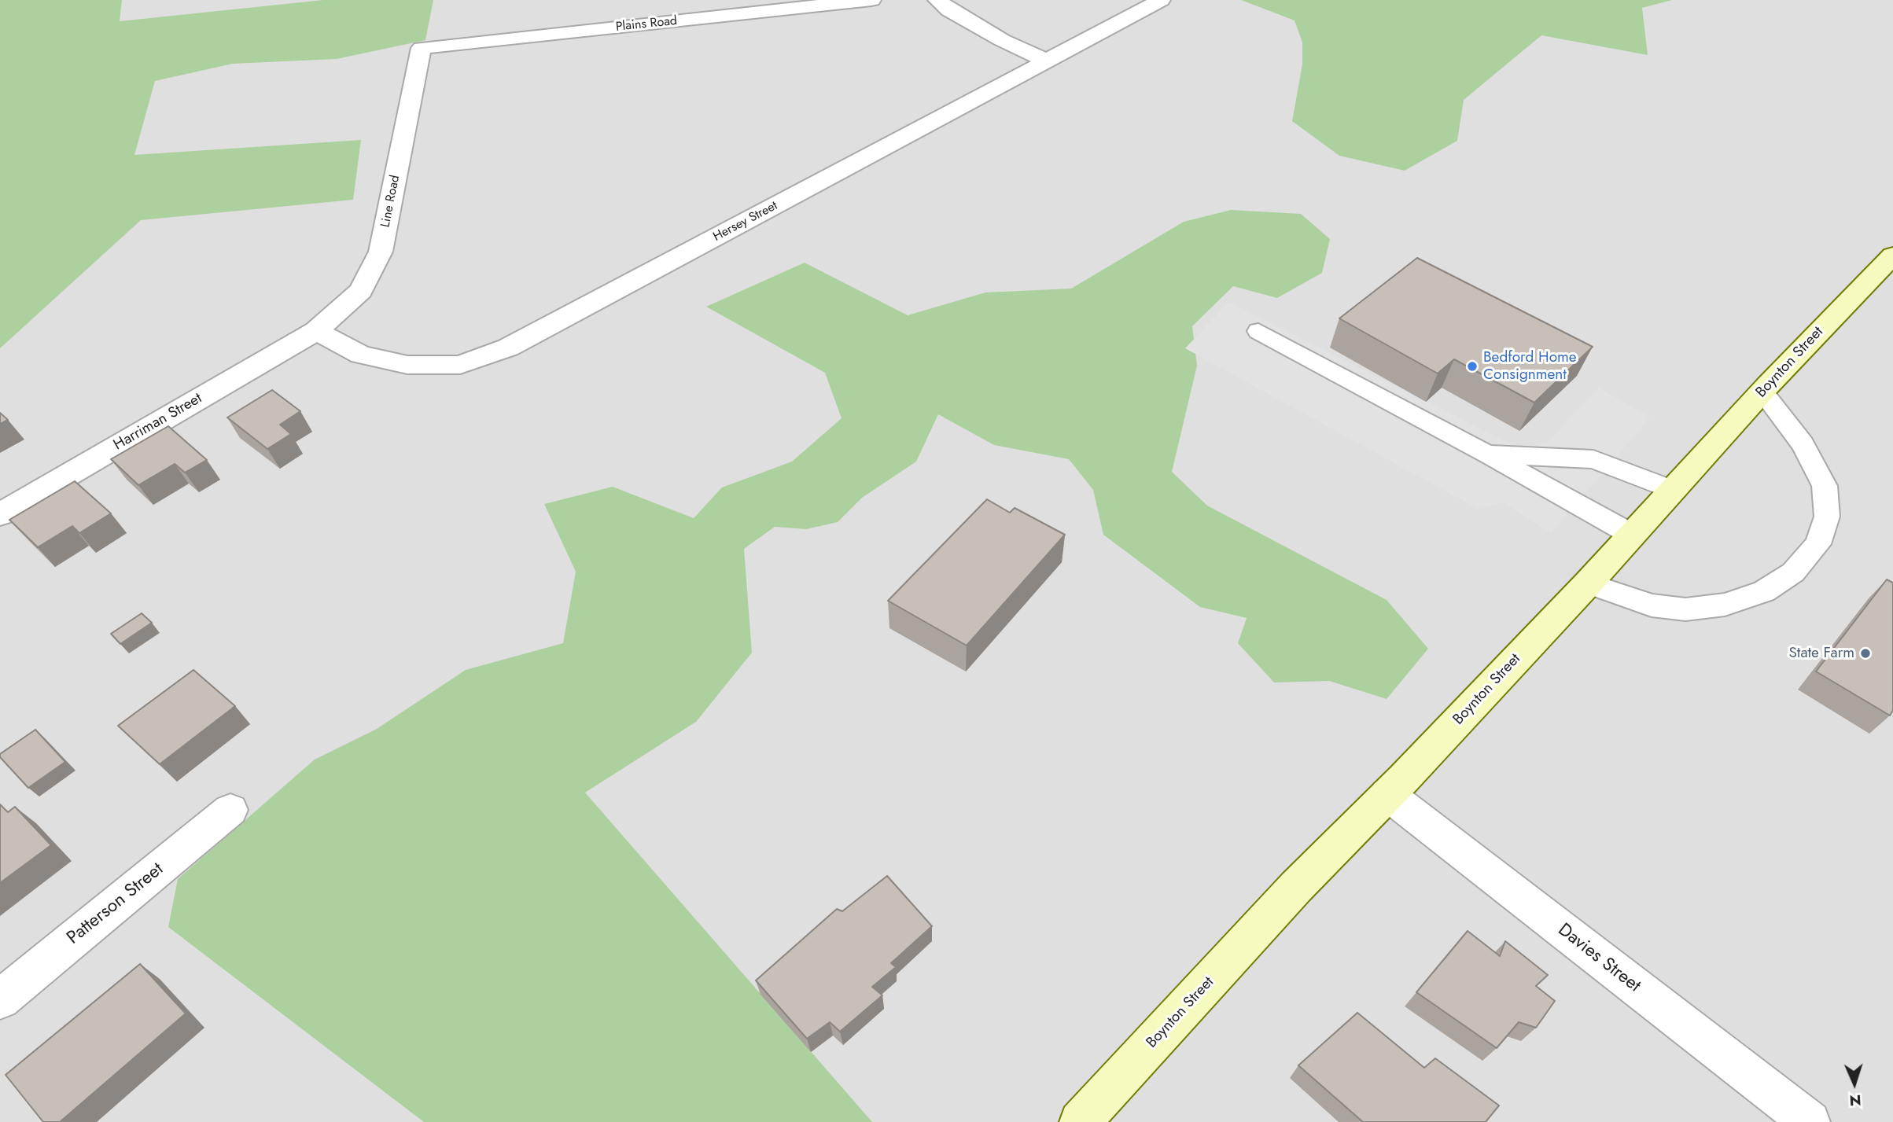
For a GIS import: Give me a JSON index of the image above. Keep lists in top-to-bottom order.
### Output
{
  "streets": {
    "street": [
      "Plains Road",
      "Line Road",
      "Hersey Street",
      "Boynton Street",
      "Harriman Street",
      "Patterson Street",
      "Davies Street"
    ]
  },
  "crossings": [
    ["Plains Road", "Line Road"],
    ["Line Road", "Hersey Street"],
    ["Line Road", "Harriman Street"],
    ["Hersey Street", "Harriman Street"],
    ["Boynton Street", "Davies Street"]
  ],
  "places": ["Bedford Home Consignment", "State Farm"],
  "north": "bottom"
}
